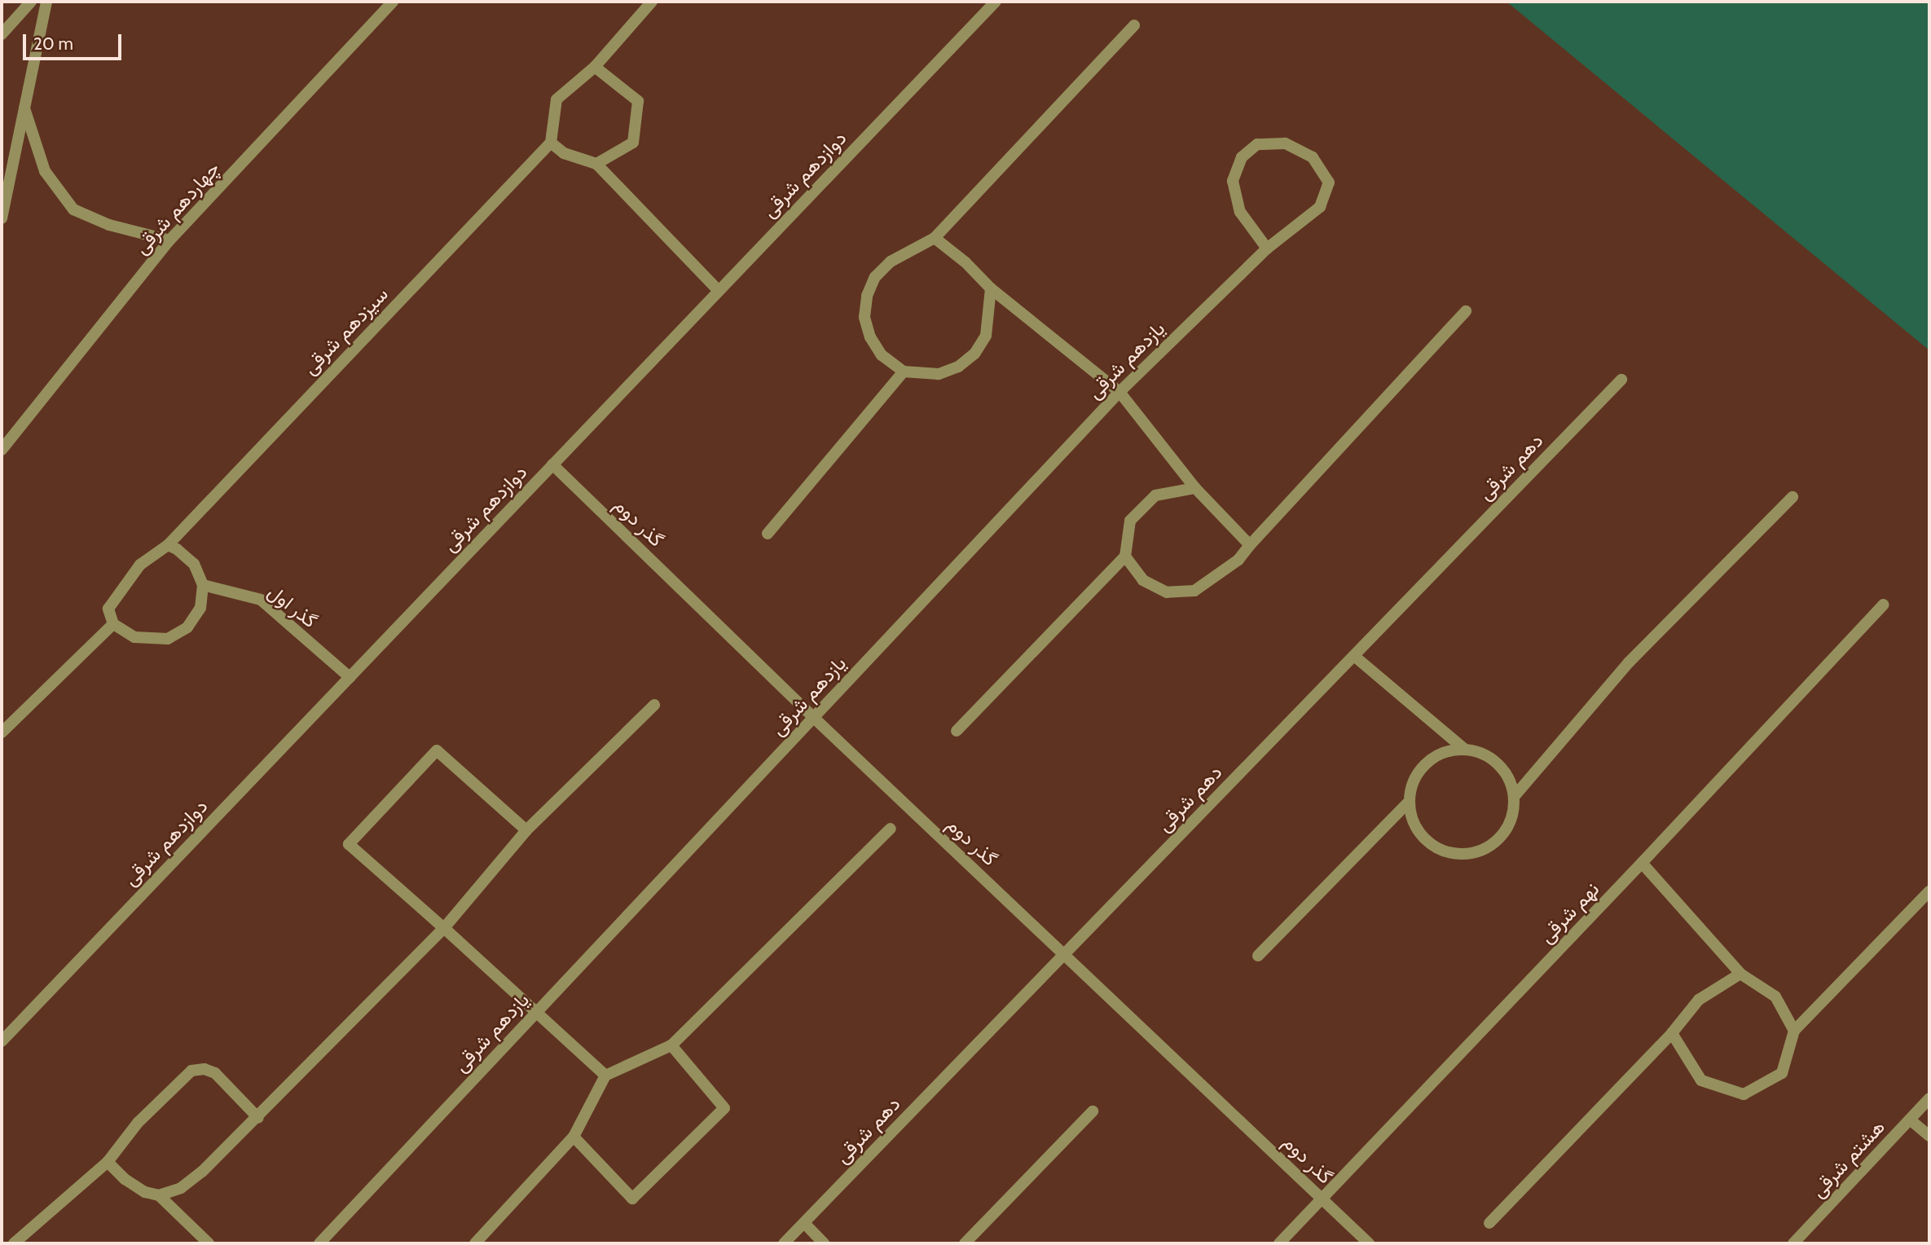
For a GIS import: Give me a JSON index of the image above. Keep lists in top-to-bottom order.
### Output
{
  "streets": {
    "street": [
      "دوازدهم شرقی",
      "چهاردهم شرقی",
      "سیزدهم شرقی",
      "یازدهم شرقی",
      "دهم شرقی",
      "گذر دوم",
      "گذر اول",
      "نهم شرقی",
      "هشتم شرقی"
    ]
  },
  "crossings": [
    ["دوازدهم شرقی", "گذر دوم"],
    ["دوازدهم شرقی", "گذر اول"],
    ["سیزدهم شرقی", "گذر اول"],
    ["یازدهم شرقی", "گذر دوم"],
    ["دهم شرقی", "گذر دوم"],
    ["گذر دوم", "نهم شرقی"]
  ],
  "scale_bar": "20 m"
}
